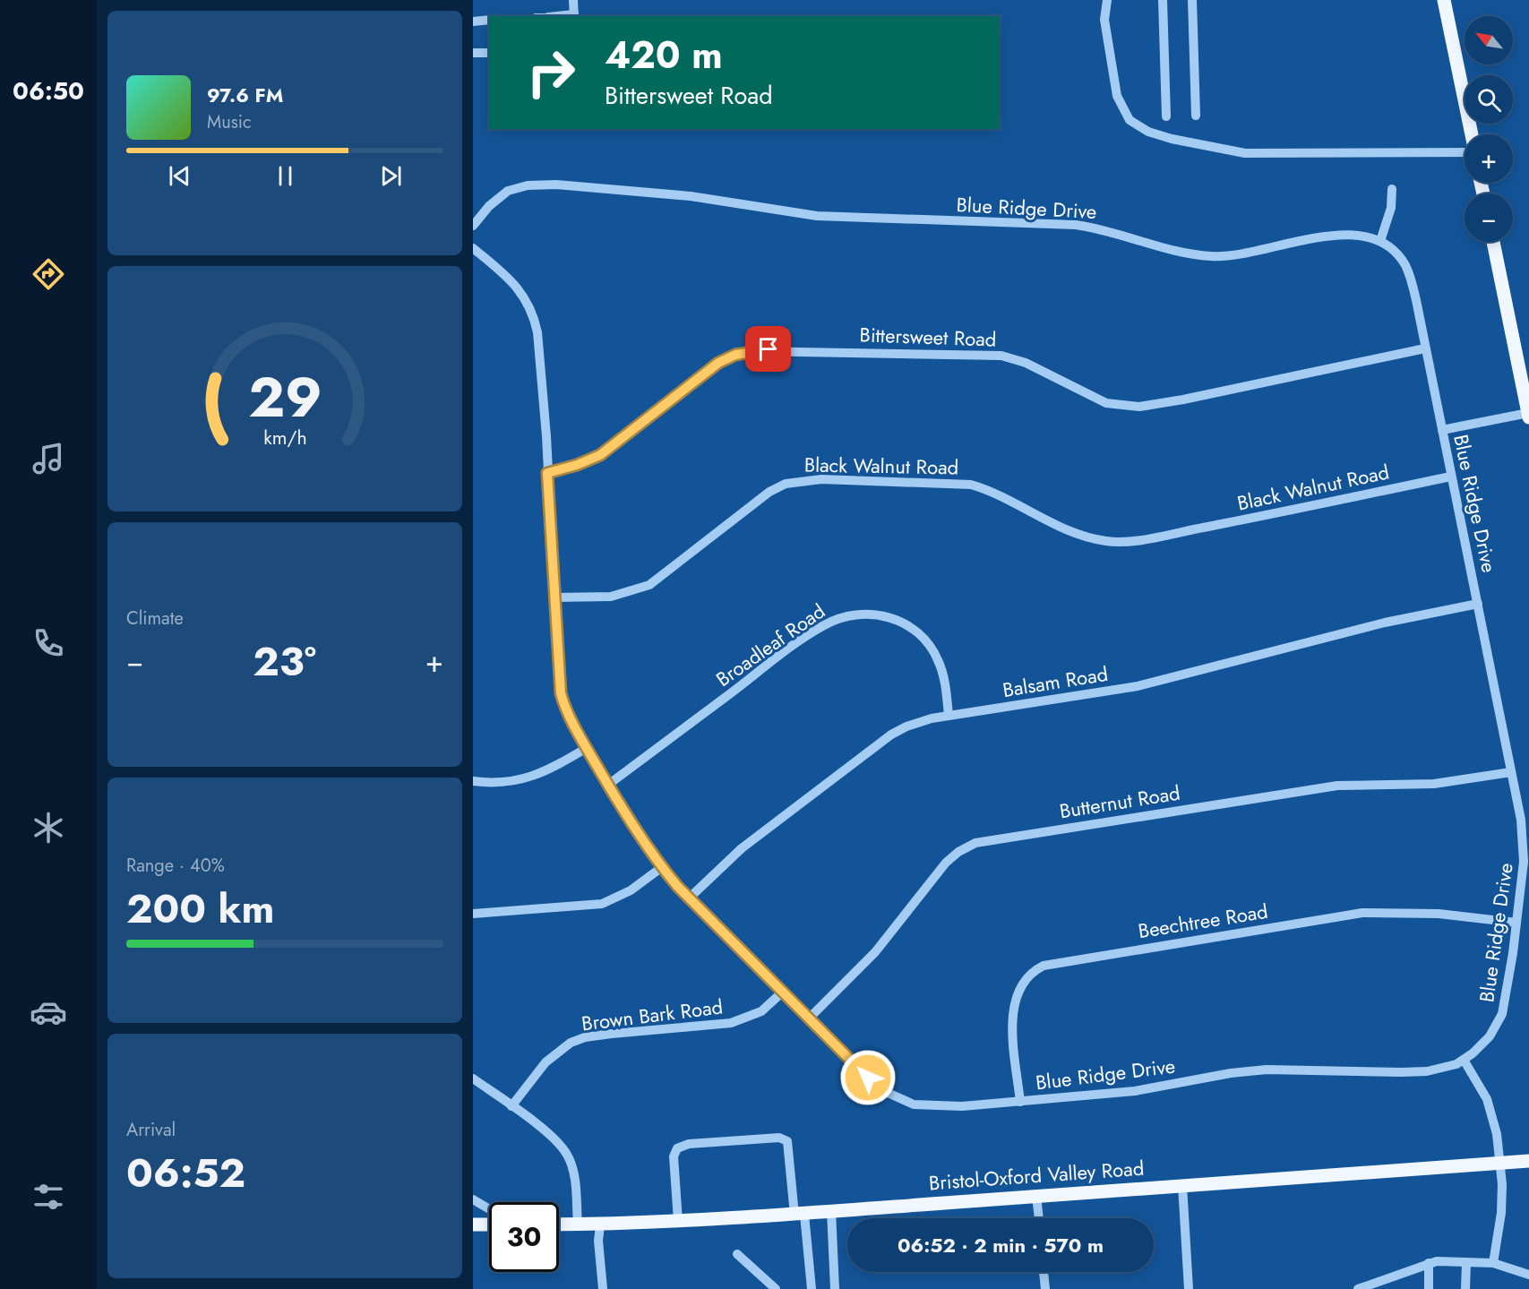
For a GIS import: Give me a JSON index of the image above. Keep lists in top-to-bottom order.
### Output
{
  "streets": {
    "main road": ["Bristol-Oxford Valley Road"],
    "street": [
      "Blue Ridge Drive",
      "Bittersweet Road",
      "Black Walnut Road",
      "Broadleaf Road",
      "Balsam Road",
      "Butternut Road",
      "Beechtree Road",
      "Brown Bark Road"
    ]
  },
  "crossings": [
    ["Blue Ridge Drive", "Bittersweet Road"],
    ["Blue Ridge Drive", "Black Walnut Road"],
    ["Blue Ridge Drive", "Broadleaf Road"],
    ["Blue Ridge Drive", "Balsam Road"],
    ["Blue Ridge Drive", "Butternut Road"],
    ["Blue Ridge Drive", "Beechtree Road"],
    ["Blue Ridge Drive", "Brown Bark Road"],
    ["Broadleaf Road", "Balsam Road"]
  ],
  "north": "top left",
  "page": {
    "tabs": "06:50",
    "map_buttons": ["+", "−"],
    "turn": ["420 m", "Bittersweet Road"],
    "song": ["97.6 FM", "Music"],
    "tile": [
      "Climate",
      ["Range · 40%", "200 km"],
      ["Arrival", "06:52"]
    ],
    "heat": ["−", "23°", "+"],
    "limit": "30",
    "trip": "06:52 · 2 min · 570 m",
    "gauge": ["29", "km/h"]
  }
}
